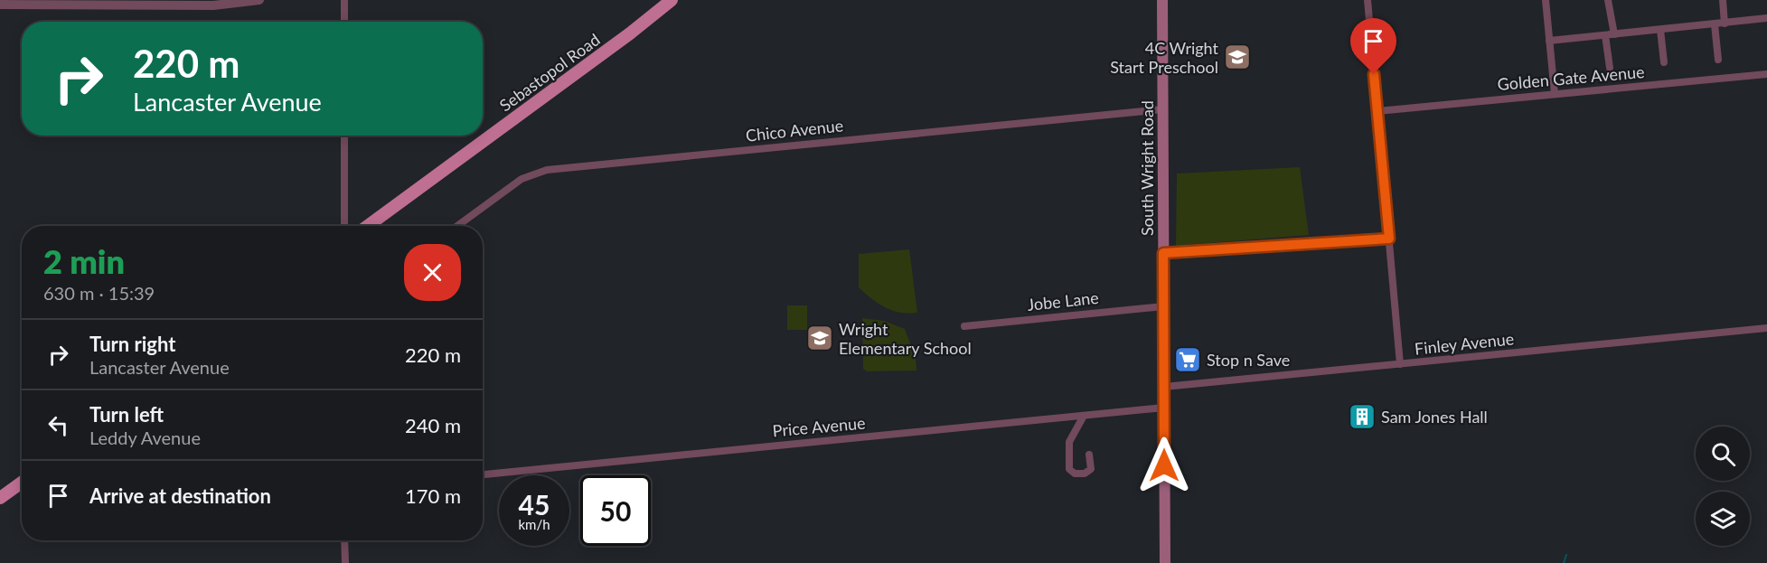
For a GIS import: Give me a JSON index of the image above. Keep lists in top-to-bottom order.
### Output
{
  "streets": {
    "main road": ["Sebastopol Road", "South Wright Road"],
    "street": [
      "Golden Gate Avenue",
      "Chico Avenue",
      "Jobe Lane",
      "Finley Avenue",
      "Price Avenue"
    ]
  },
  "crossings": [
    ["Chico Avenue", "South Wright Road"],
    ["South Wright Road", "Jobe Lane"],
    ["South Wright Road", "Finley Avenue"],
    ["South Wright Road", "Price Avenue"]
  ],
  "places": {
    "school or university": ["4C Wright Start Preschool", "Wright Elementary School"],
    "supermarket": ["Stop n Save"],
    "building": ["Sam Jones Hall"]
  },
  "page": {
    "turn": ["220 m", "Lancaster Avenue"],
    "heading": ["2 min", "630 m · 15:39"],
    "list": [
      {
        "name": "Turn right",
        "note": "Lancaster Avenue",
        "value": "220 m"
      },
      {
        "name": "Turn left",
        "note": "Leddy Avenue",
        "value": "240 m"
      },
      {
        "name": "Arrive at destination",
        "value": "170 m"
      }
    ],
    "speed": "45 km/h",
    "limit": "50"
  }
}
